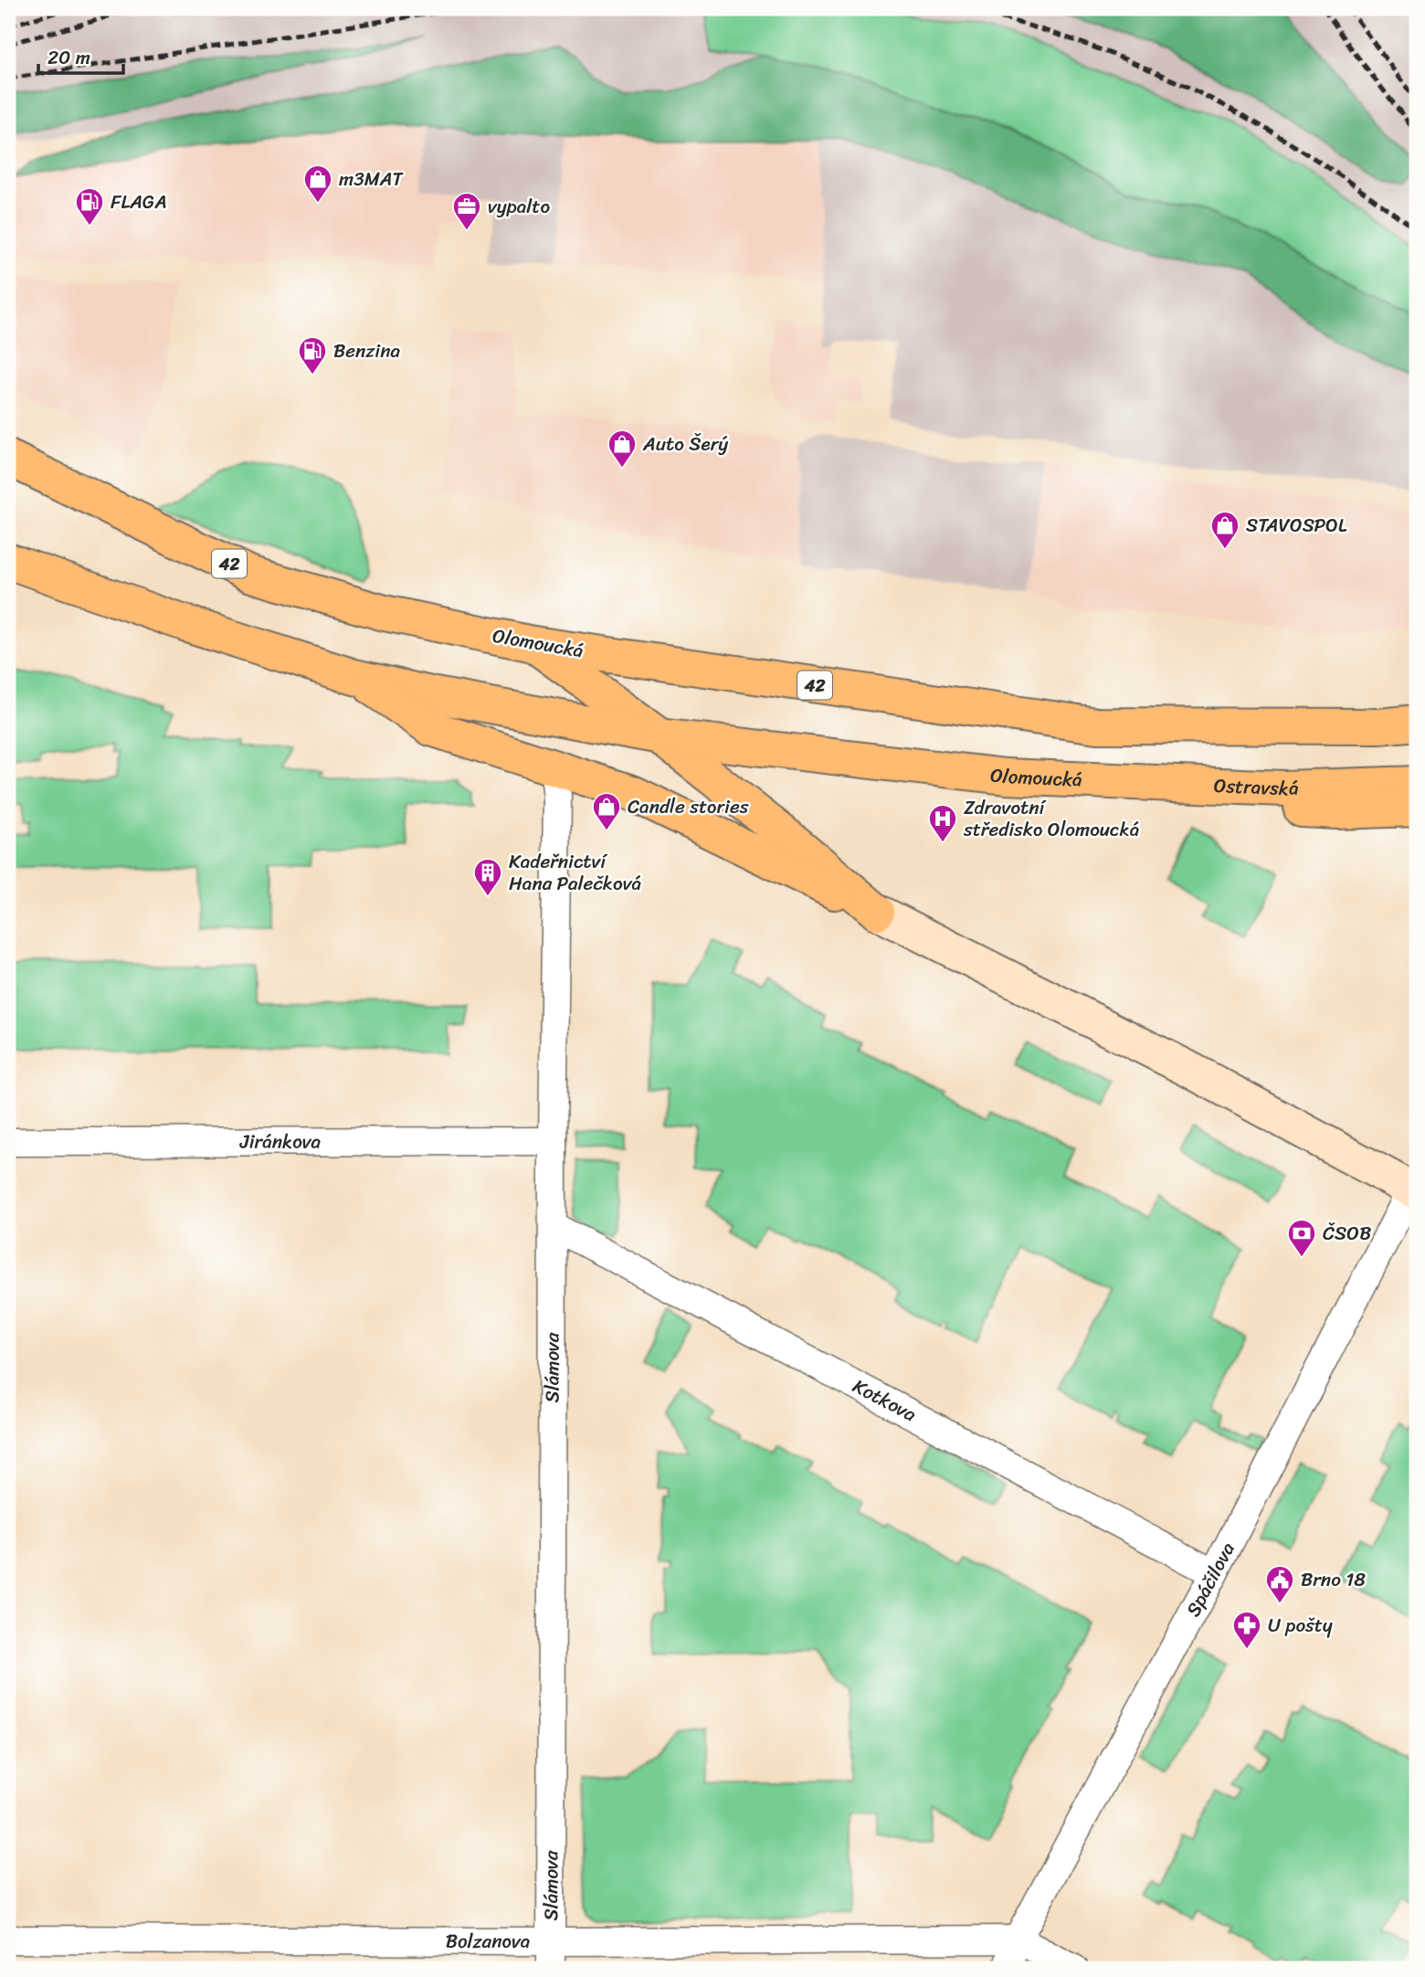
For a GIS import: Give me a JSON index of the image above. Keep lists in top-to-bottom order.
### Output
{
  "streets": {
    "main road": ["42", "Olomoucká", "Ostravská"],
    "street": [
      "Jiránkova",
      "Slámova",
      "Kotkova",
      "Spáčilova",
      "Bolzanova"
    ]
  },
  "crossings": [
    ["Olomoucká", "Ostravská"],
    ["Jiránkova", "Slámova"],
    ["Slámova", "Kotkova"],
    ["Slámova", "Bolzanova"],
    ["Kotkova", "Spáčilova"],
    ["Spáčilova", "Bolzanova"]
  ],
  "places": {
    "shop": [
      "m3MAT",
      "Auto Šerý",
      "STAVOSPOL",
      "Candle stories"
    ],
    "fuel station": ["FLAGA", "Benzina"],
    "office": ["vypalto"],
    "hospital": ["Zdravotní středisko Olomoucká"],
    "building": ["Kadeřnictví Hana Palečková"],
    "bank": ["ČSOB"],
    "public building": ["Brno 18"],
    "pharmacy": ["U pošty"]
  },
  "scale_bar": "20 m"
}
